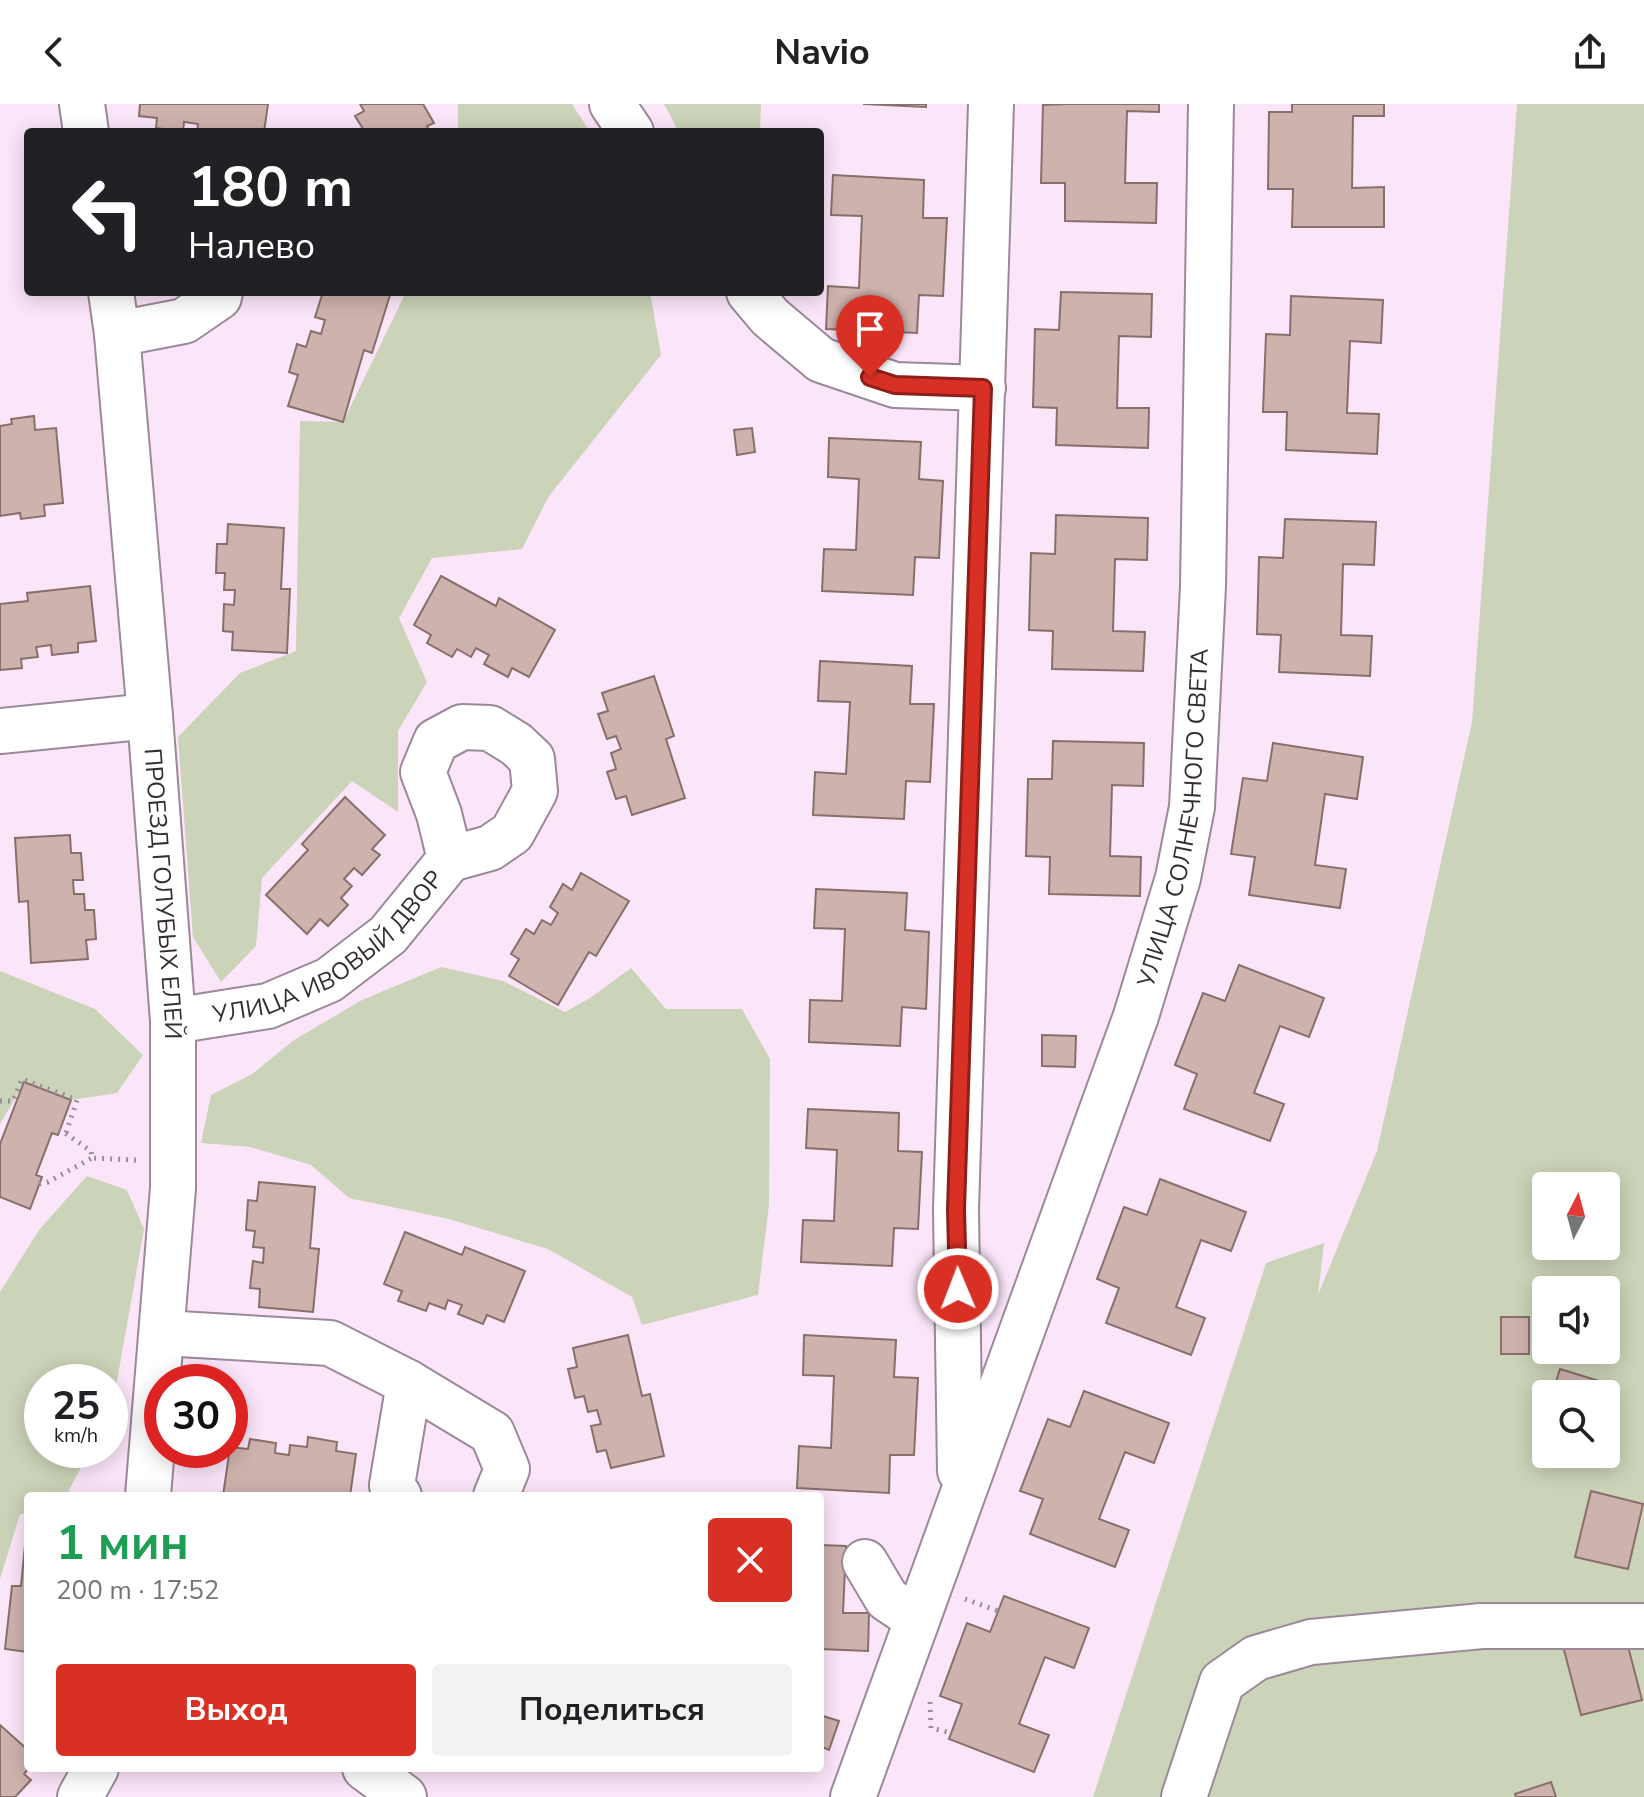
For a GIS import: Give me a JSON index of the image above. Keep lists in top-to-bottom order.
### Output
{
  "streets": {
    "street": ["УЛИЦА СОЛНЕЧНОГО СВЕТА", "ПРОЕЗД ГОЛУБЫХ ЕЛЕЙ", "УЛИЦА ИВОВЫЙ ДВОР"]
  },
  "crossings": [
    ["ПРОЕЗД ГОЛУБЫХ ЕЛЕЙ", "УЛИЦА ИВОВЫЙ ДВОР"]
  ],
  "north": "top",
  "page": {
    "header": "Navio",
    "turn": ["180 m", "Налево"],
    "speed": "25 km/h",
    "limit": "30",
    "heading": ["1 мин", "200 m · 17:52"],
    "buttons": ["Выход", "Поделиться"]
  }
}
